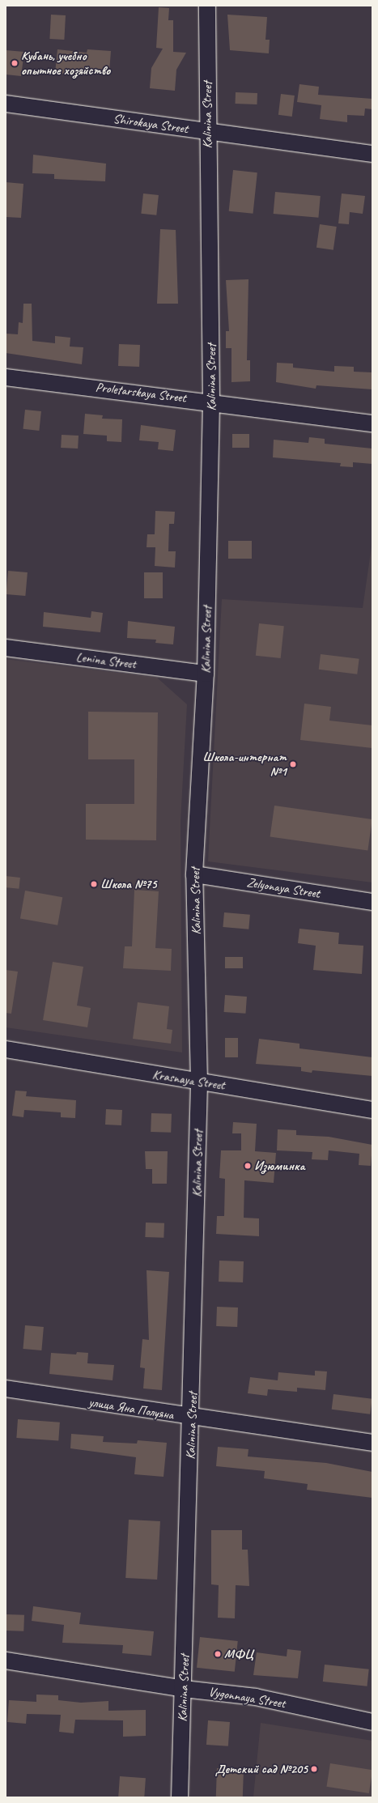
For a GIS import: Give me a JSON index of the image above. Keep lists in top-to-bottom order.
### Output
{
  "streets": {
    "street": [
      "Kalinina Street",
      "Shirokaya Street",
      "Proletarskaya Street",
      "Lenina Street",
      "Zelyonaya Street",
      "Krasnaya Street",
      "улица Яна Полуяна",
      "Vygonnaya Street"
    ]
  },
  "crossings": [
    ["Kalinina Street", "Shirokaya Street"],
    ["Kalinina Street", "Proletarskaya Street"],
    ["Kalinina Street", "Lenina Street"],
    ["Kalinina Street", "Zelyonaya Street"],
    ["Kalinina Street", "Krasnaya Street"],
    ["Kalinina Street", "улица Яна Полуяна"],
    ["Kalinina Street", "Vygonnaya Street"]
  ],
  "places": [
    "Кубань, учебно опытное хозяйство",
    "Школа-интернат №1",
    "Школа №75",
    "Изюминка",
    "МФЦ",
    "Детский сад №205"
  ]
}
